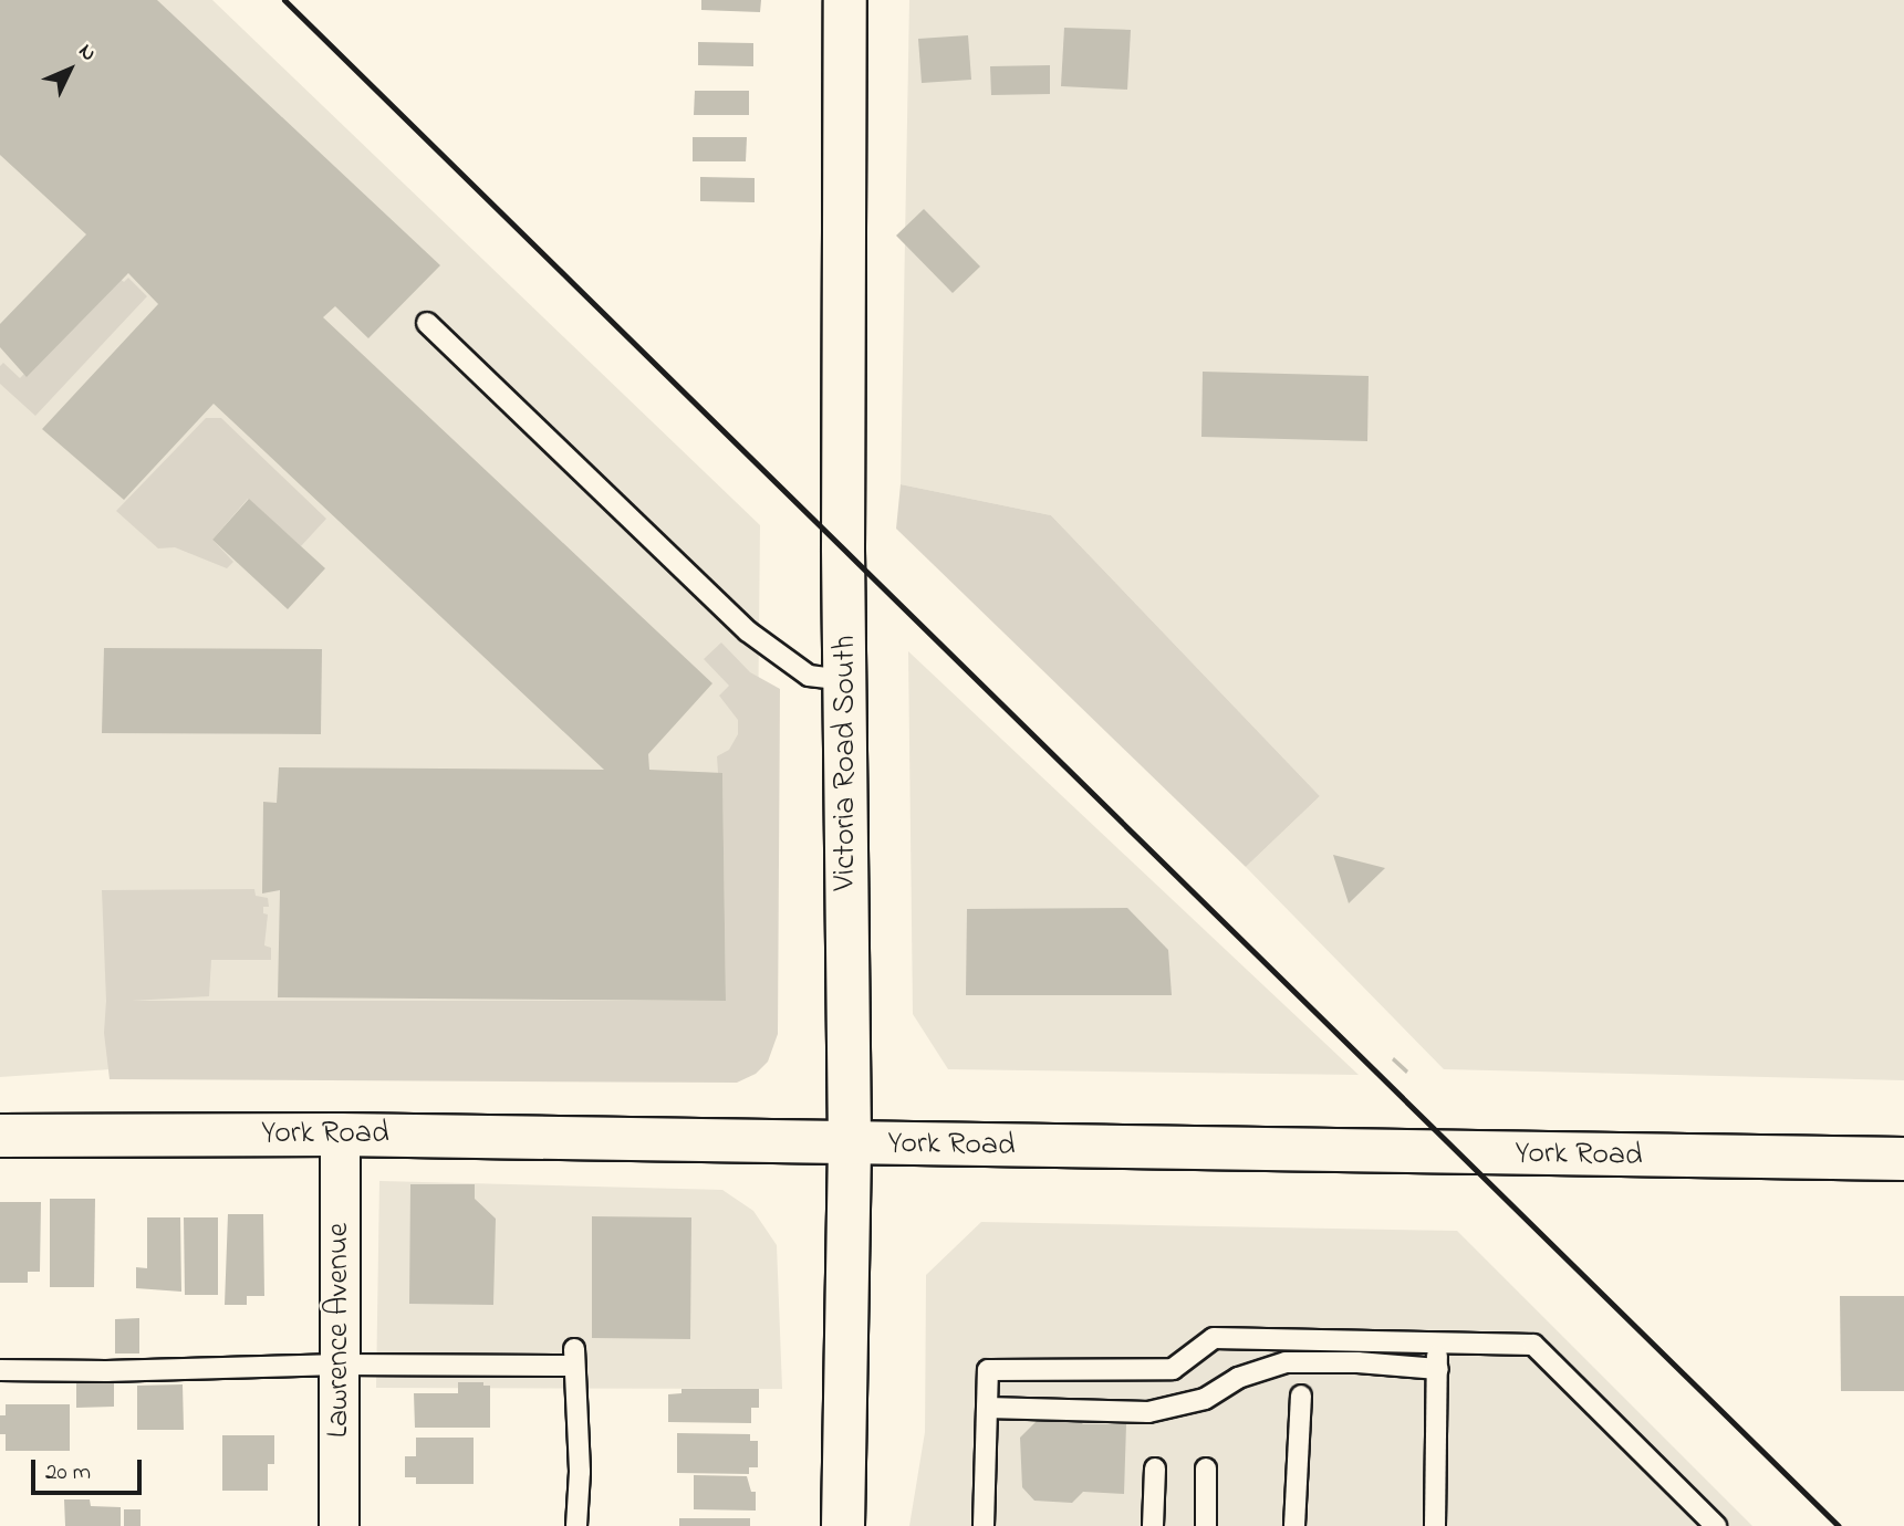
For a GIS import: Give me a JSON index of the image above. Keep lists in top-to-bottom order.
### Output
{
  "streets": {
    "main road": ["Victoria Road South", "York Road"],
    "street": ["Lawrence Avenue"]
  },
  "crossings": [
    ["Victoria Road South", "York Road"],
    ["York Road", "Lawrence Avenue"]
  ],
  "scale_bar": "20 m",
  "north": "top right"
}
